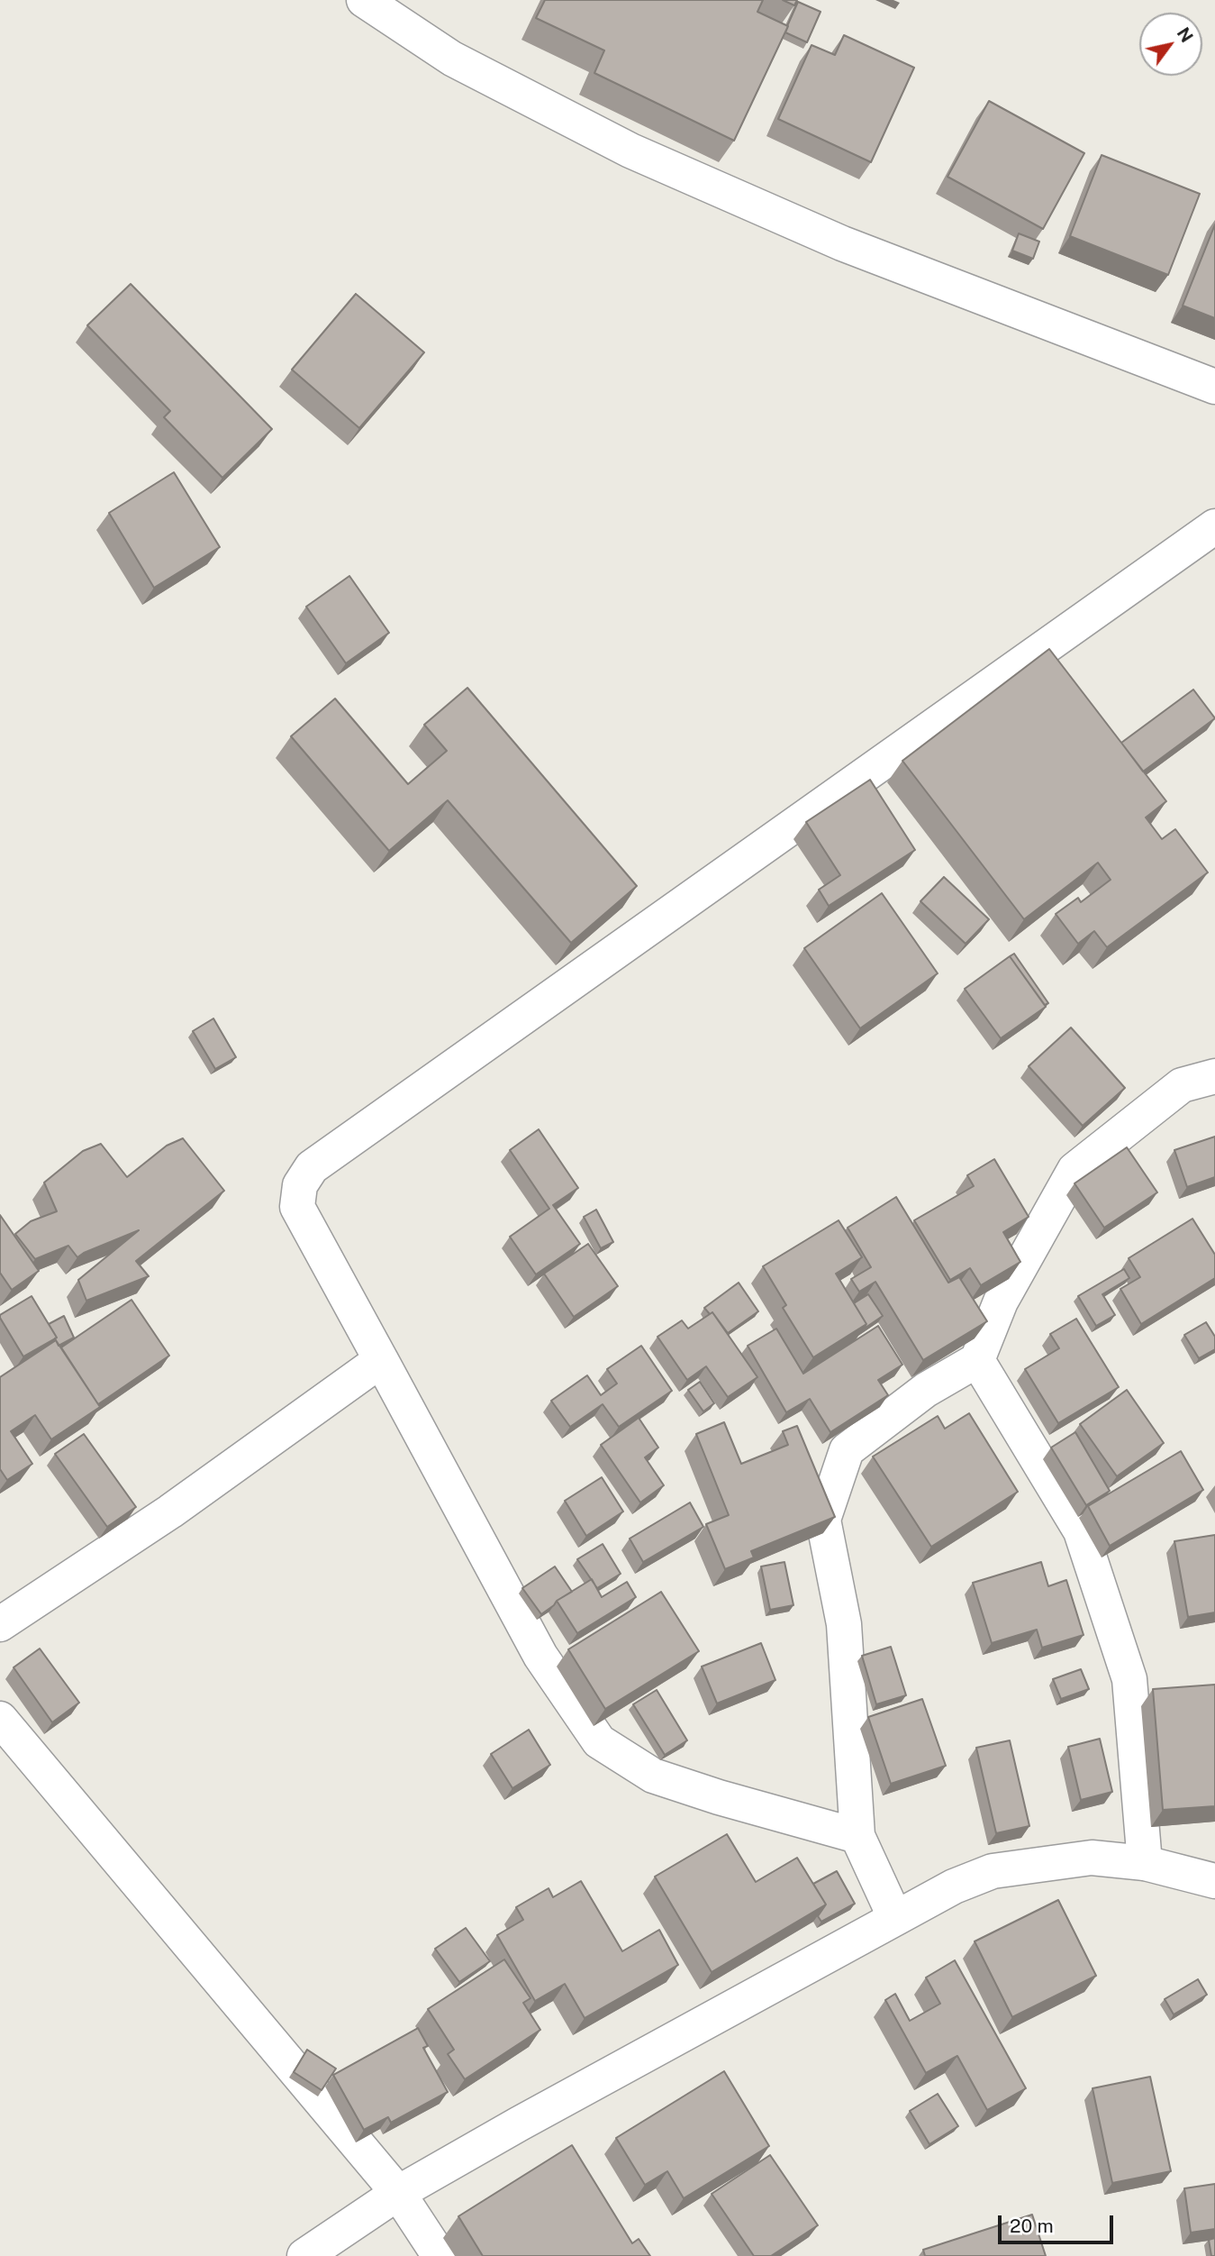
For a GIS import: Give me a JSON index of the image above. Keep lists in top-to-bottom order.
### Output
{
  "scale_bar": "20 m",
  "north": "top right"
}
